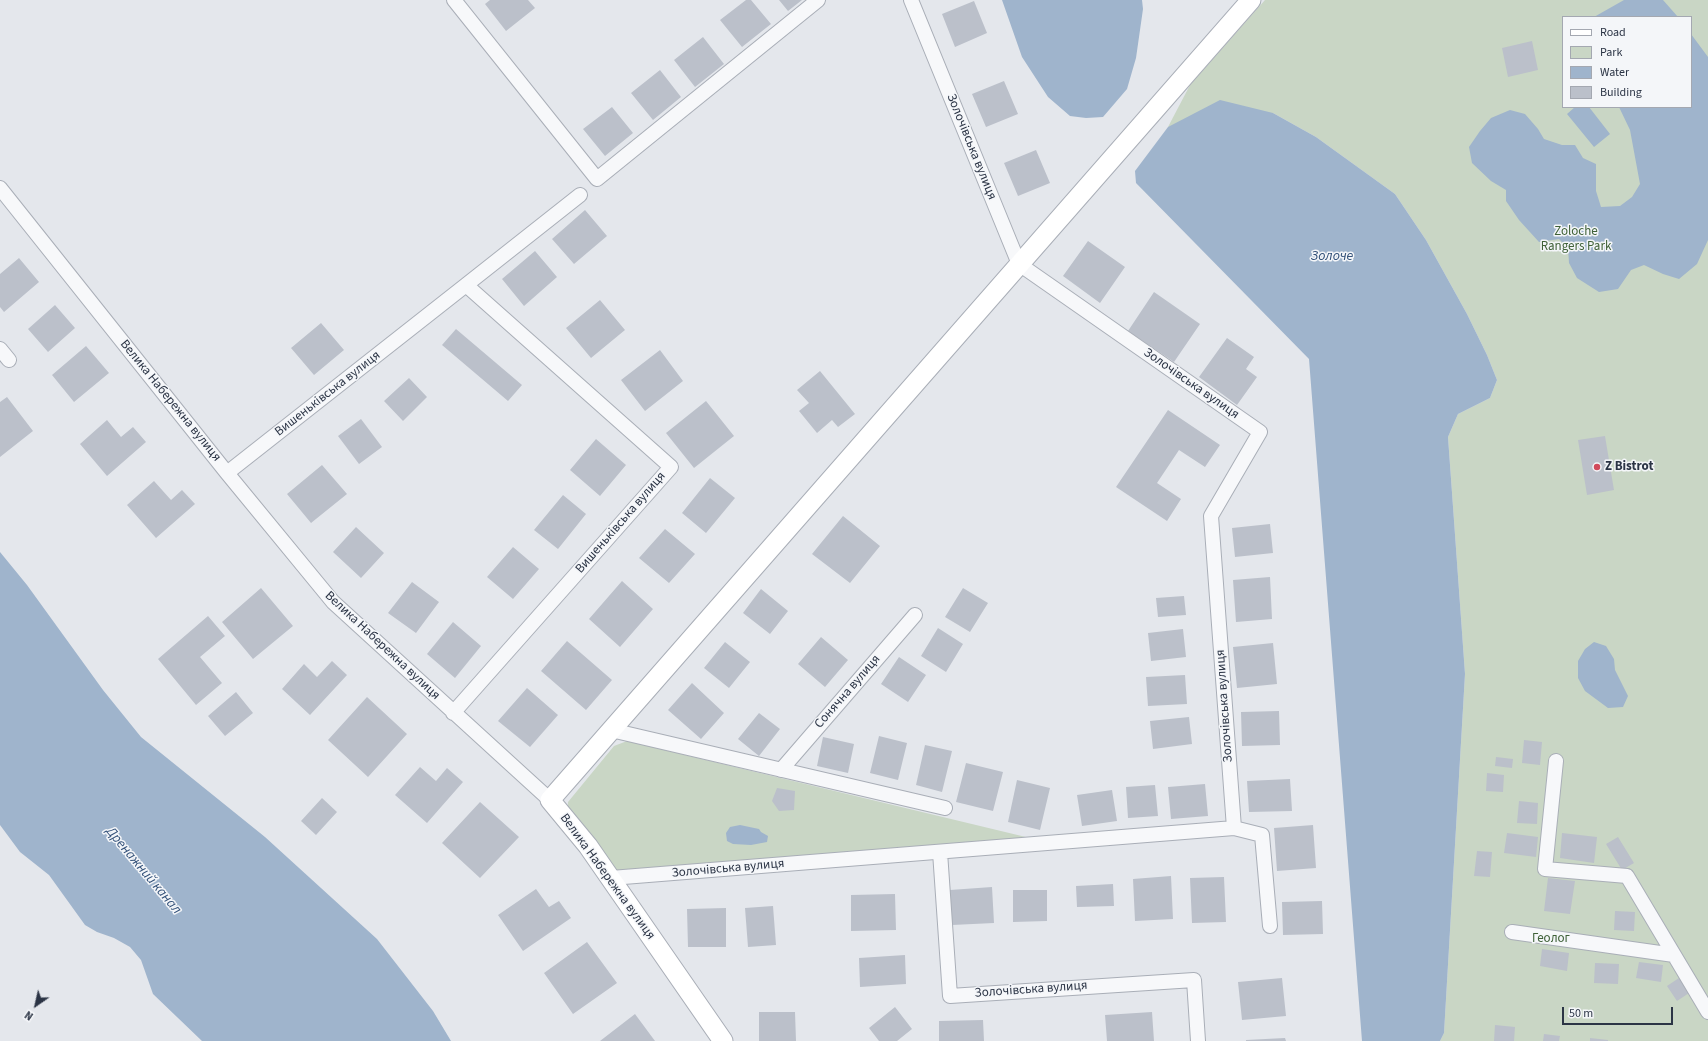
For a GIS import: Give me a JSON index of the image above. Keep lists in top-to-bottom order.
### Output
{
  "streets": {
    "street": [
      "Золочівська вулиця",
      "Вишеньківська вулиця",
      "Велика Набережна вулиця",
      "Сонячна вулиця"
    ]
  },
  "crossings": [
    ["Золочівська вулиця", "Велика Набережна вулиця"],
    ["Вишеньківська вулиця", "Велика Набережна вулиця"]
  ],
  "water": ["Золоче", "Дренажний канал"],
  "parks": ["Zoloche Rangers Park", "Геолог"],
  "places": ["Z Bistrot"],
  "legend": [
    "Road",
    "Park",
    "Water",
    "Building"
  ],
  "scale_bar": "50 m",
  "north": "bottom left"
}
